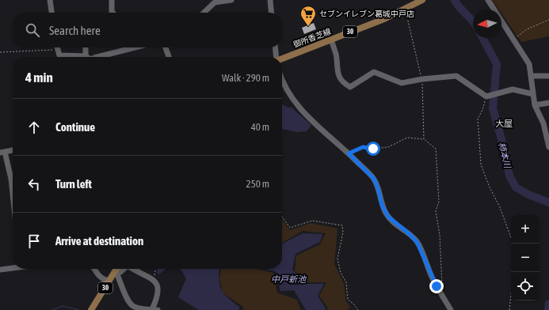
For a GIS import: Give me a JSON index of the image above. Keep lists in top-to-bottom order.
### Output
{
  "streets": {
    "main road": ["30", "御所香芝線"]
  },
  "districts": ["大屋"],
  "water": ["柿本川", "中戸新池"],
  "places": {
    "supermarket": ["セブンイレブン葛城中戸店"]
  },
  "north": "left",
  "page": {
    "search": "Search here",
    "heading": ["4 min", "Walk · 290 m"],
    "list": [
      ["Continue", "40 m"],
      ["Turn left", "250 m"],
      "Arrive at destination"
    ],
    "map_buttons": ["+", "−"]
  }
}
